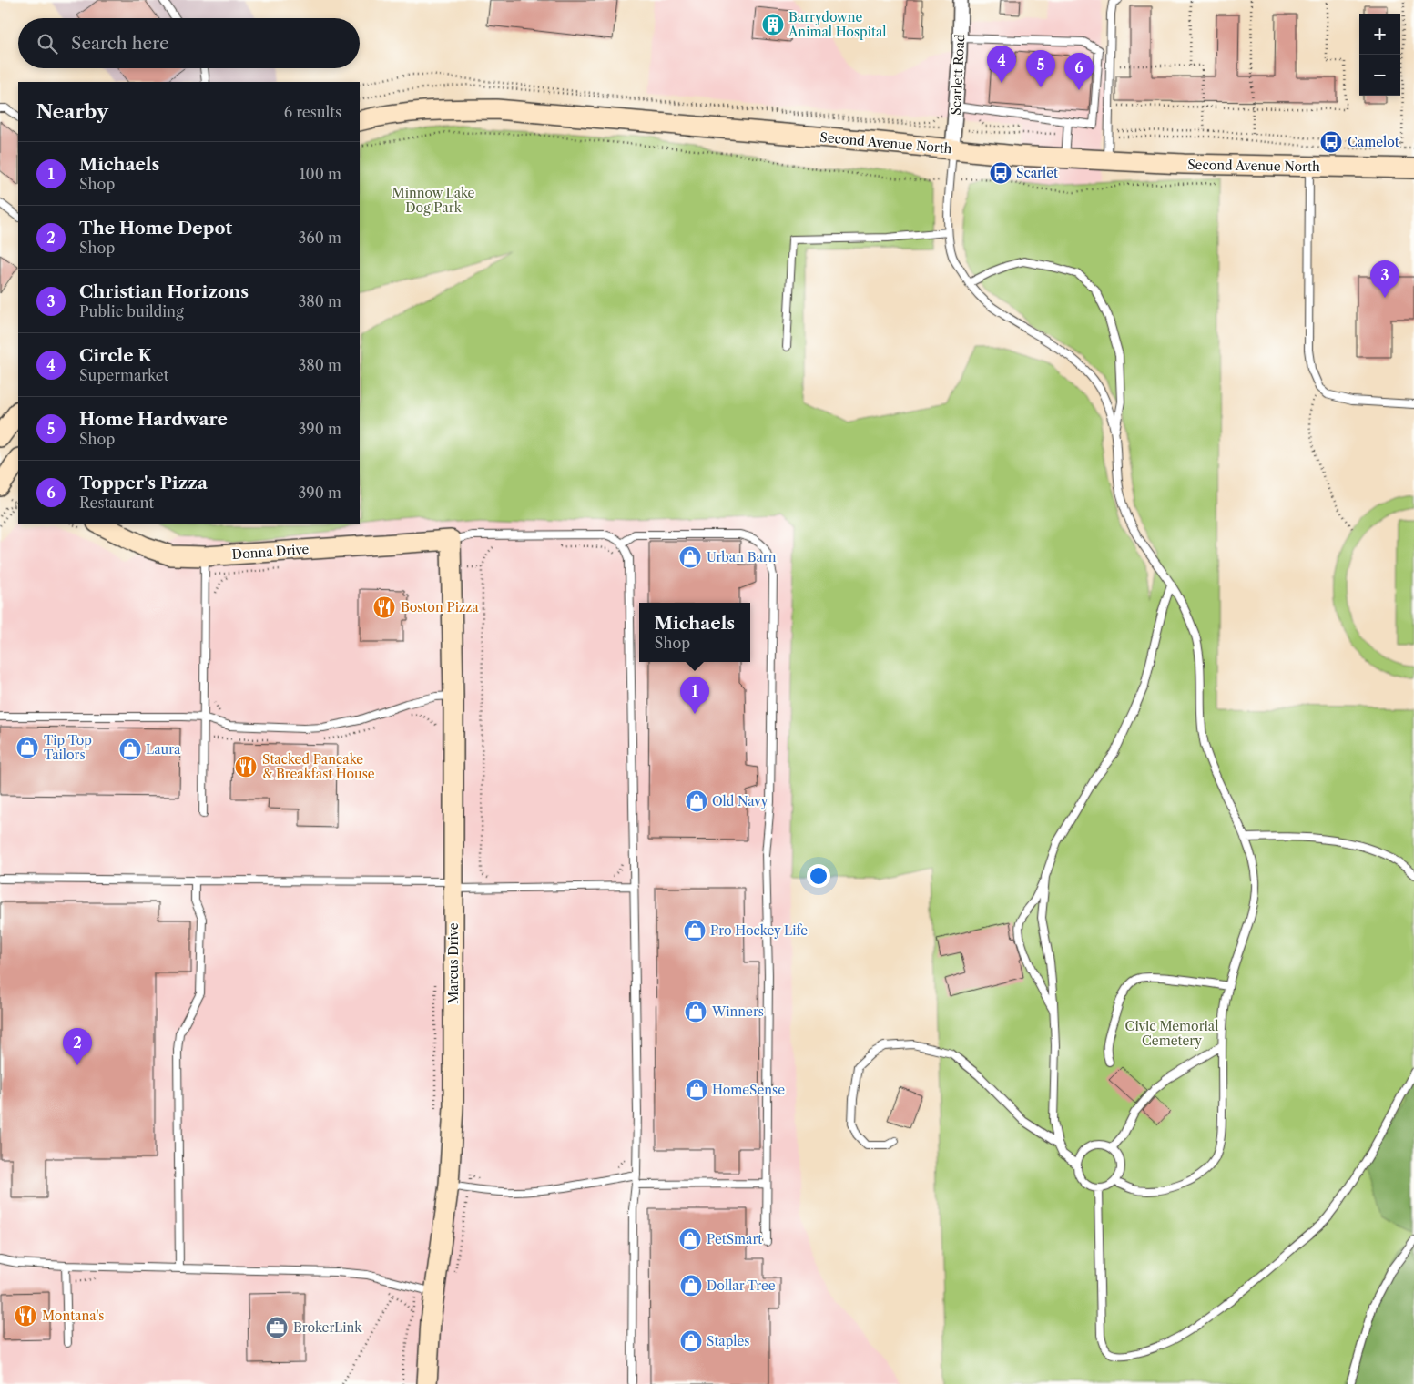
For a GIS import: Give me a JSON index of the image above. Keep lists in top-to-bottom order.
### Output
{
  "streets": {
    "street": [
      "Scarlett Road",
      "Second Avenue North",
      "Donna Drive",
      "Marcus Drive"
    ]
  },
  "crossings": [
    ["Scarlett Road", "Second Avenue North"],
    ["Donna Drive", "Marcus Drive"]
  ],
  "parks": ["Minnow Lake Dog Park", "Civic Memorial Cemetery"],
  "places": {
    "building": ["Barrydowne Animal Hospital"],
    "bus stop": ["Camelot", "Scarlet"],
    "shop": [
      "Urban Barn",
      "Tip Top Tailors",
      "Laura",
      "Old Navy",
      "Pro Hockey Life",
      "Winners",
      "HomeSense",
      "PetSmart",
      "Dollar Tree",
      "Staples"
    ],
    "restaurant": ["Boston Pizza", "Stacked Pancake & Breakfast House", "Montana's"],
    "office": ["BrokerLink"]
  },
  "page": {
    "map_buttons": ["+", "−"],
    "search": "Search here",
    "pins": [
      "4",
      "5",
      "6",
      "3",
      "1",
      "2"
    ],
    "heading": ["Nearby", "6 results"],
    "list": [
      {
        "mark": "1",
        "name": "Michaels",
        "note": "Shop",
        "value": "100 m"
      },
      {
        "mark": "2",
        "name": "The Home Depot",
        "note": "Shop",
        "value": "360 m"
      },
      {
        "mark": "3",
        "name": "Christian Horizons",
        "note": "Public building",
        "value": "380 m"
      },
      {
        "mark": "4",
        "name": "Circle K",
        "note": "Supermarket",
        "value": "380 m"
      },
      {
        "mark": "5",
        "name": "Home Hardware",
        "note": "Shop",
        "value": "390 m"
      },
      {
        "mark": "6",
        "name": "Topper's Pizza",
        "note": "Restaurant",
        "value": "390 m"
      }
    ],
    "popup": ["Michaels", "Shop"]
  }
}
